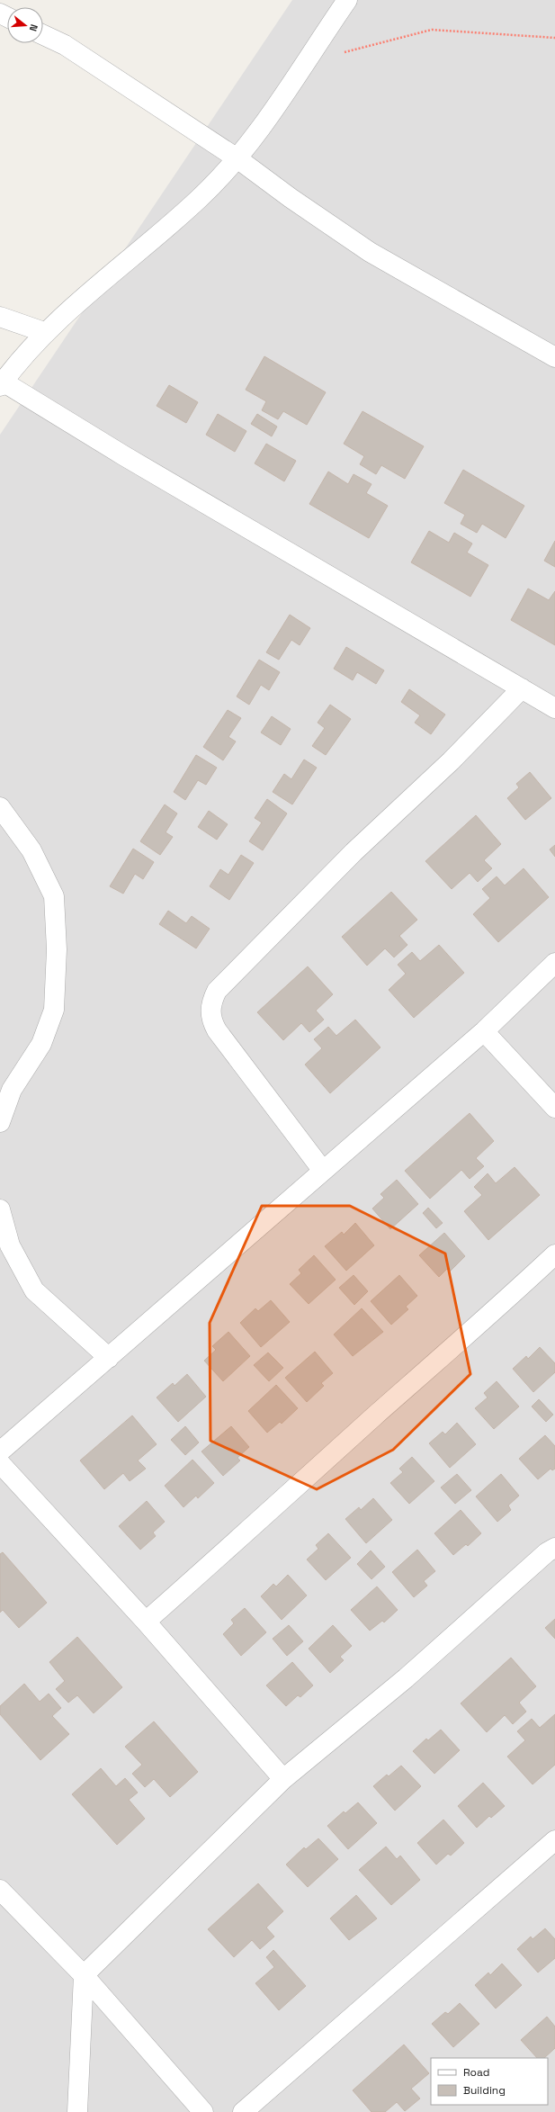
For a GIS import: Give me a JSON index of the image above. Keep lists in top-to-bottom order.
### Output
{
  "legend": ["Road", "Building"],
  "north": "right"
}
